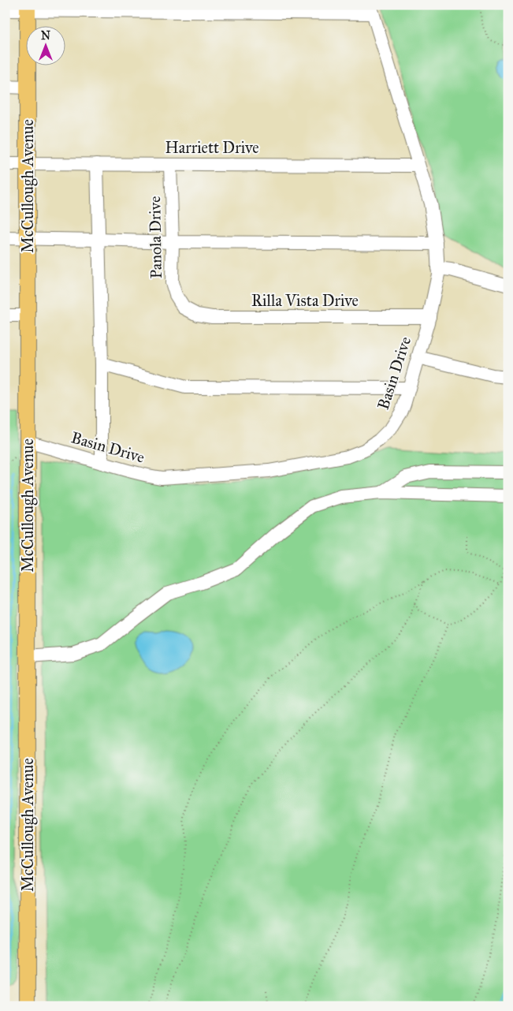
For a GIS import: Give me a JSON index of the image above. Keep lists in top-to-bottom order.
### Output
{
  "streets": {
    "main road": ["McCullough Avenue"],
    "street": [
      "Harriett Drive",
      "Panola Drive",
      "Rilla Vista Drive",
      "Basin Drive"
    ]
  },
  "crossings": [
    ["Harriett Drive", "McCullough Avenue"],
    ["Harriett Drive", "Panola Drive"],
    ["Harriett Drive", "Basin Drive"],
    ["McCullough Avenue", "Basin Drive"],
    ["Panola Drive", "Rilla Vista Drive"],
    ["Rilla Vista Drive", "Basin Drive"]
  ],
  "north": "top"
}
